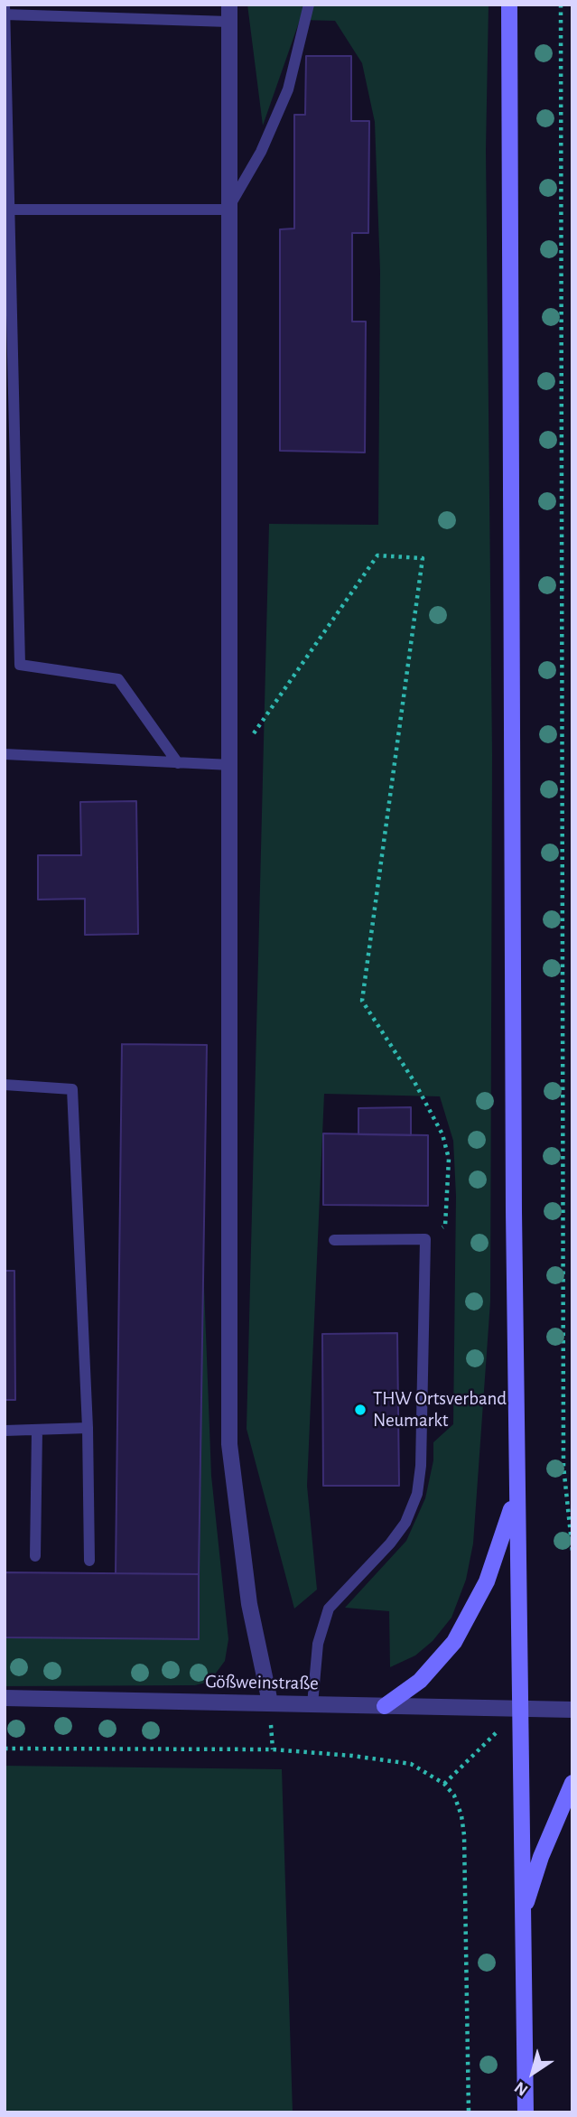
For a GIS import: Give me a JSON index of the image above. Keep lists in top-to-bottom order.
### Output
{
  "streets": {
    "street": ["Gößweinstraße"]
  },
  "places": ["THW Ortsverband Neumarkt"],
  "north": "bottom left"
}
